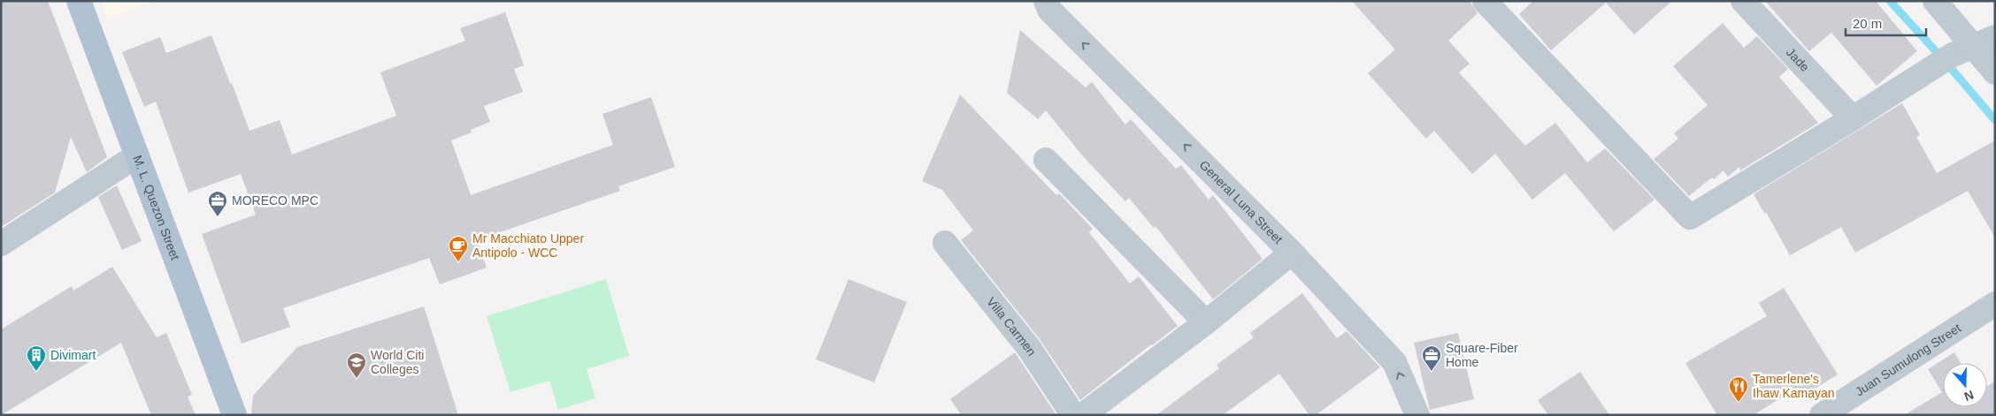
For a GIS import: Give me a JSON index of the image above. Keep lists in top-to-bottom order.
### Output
{
  "streets": {
    "main road": ["M. L. Quezon Street"],
    "street": [
      "Jade",
      "General Luna Street",
      "Villa Carmen",
      "Juan Sumulong Street"
    ]
  },
  "places": {
    "office": ["MORECO MPC", "Square-Fiber Home"],
    "cafe": ["Mr Macchiato Upper Antipolo - WCC"],
    "building": ["Divimart"],
    "school or university": ["World Citi Colleges"],
    "restaurant": ["Tamerlene's Ihaw Kamayan"]
  },
  "scale_bar": "20 m",
  "north": "bottom"
}
